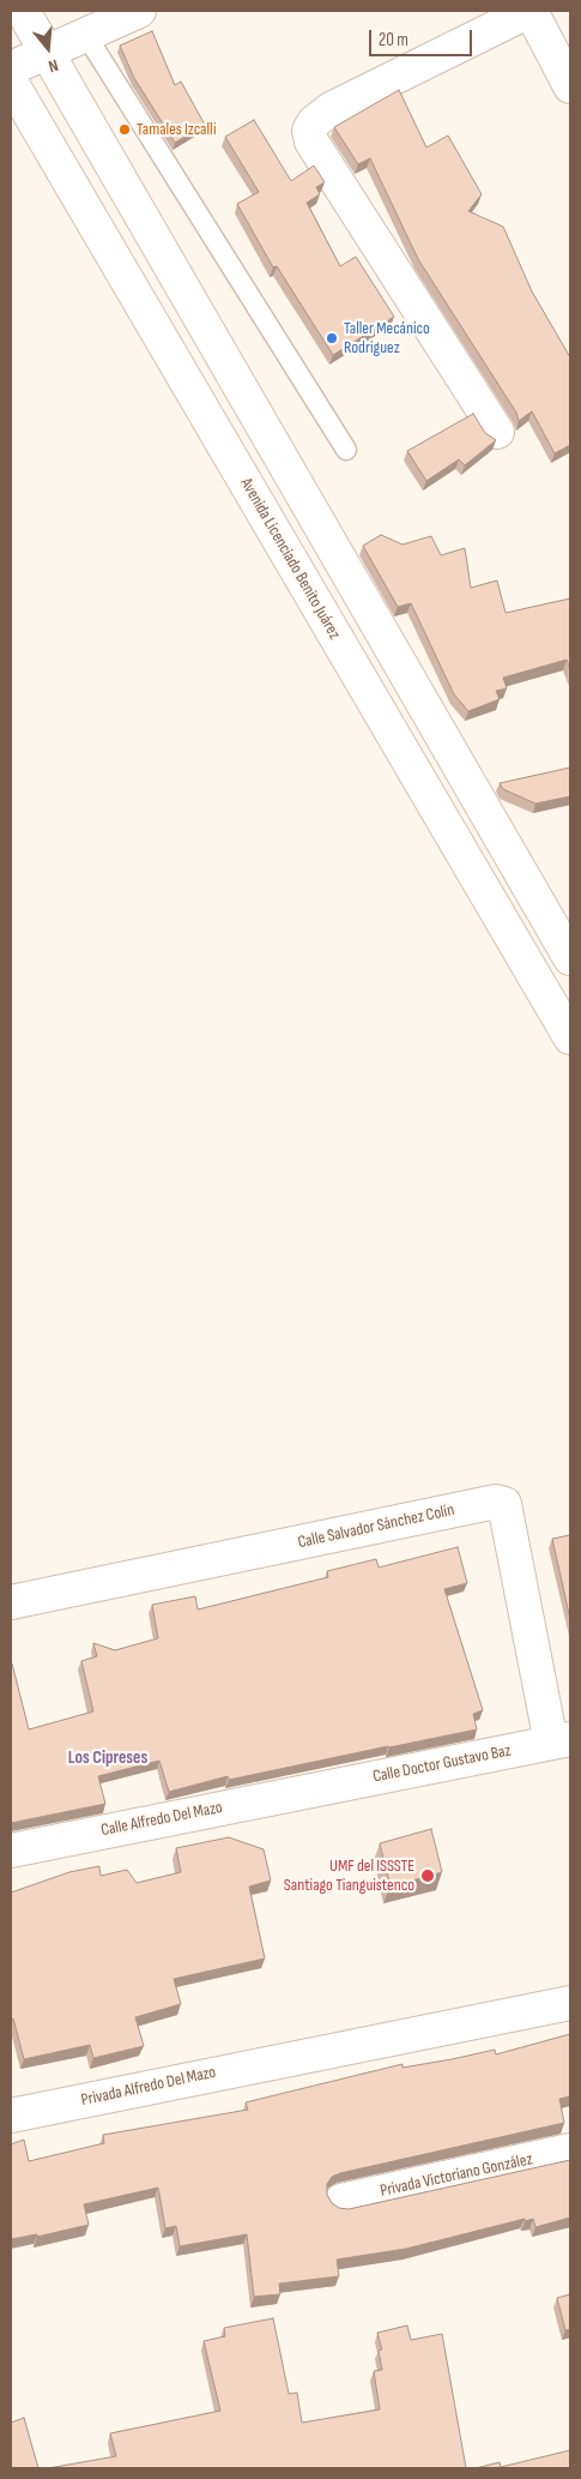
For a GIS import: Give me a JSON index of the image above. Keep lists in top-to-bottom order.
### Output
{
  "streets": {
    "street": [
      "Avenida Licenciado Benito Juárez",
      "Calle Salvador Sánchez Colín",
      "Calle Doctor Gustavo Baz",
      "Calle Alfredo Del Mazo",
      "Privada Alfredo Del Mazo",
      "Privada Victoriano González"
    ]
  },
  "crossings": [
    ["Calle Salvador Sánchez Colín", "Calle Doctor Gustavo Baz"],
    ["Calle Doctor Gustavo Baz", "Calle Alfredo Del Mazo"]
  ],
  "districts": ["Los Cipreses"],
  "places": ["Tamales Izcalli", "Taller Mecánico Rodriguez", "UMF del ISSSTE Santiago Tianguistenco"],
  "scale_bar": "20 m",
  "north": "bottom"
}
